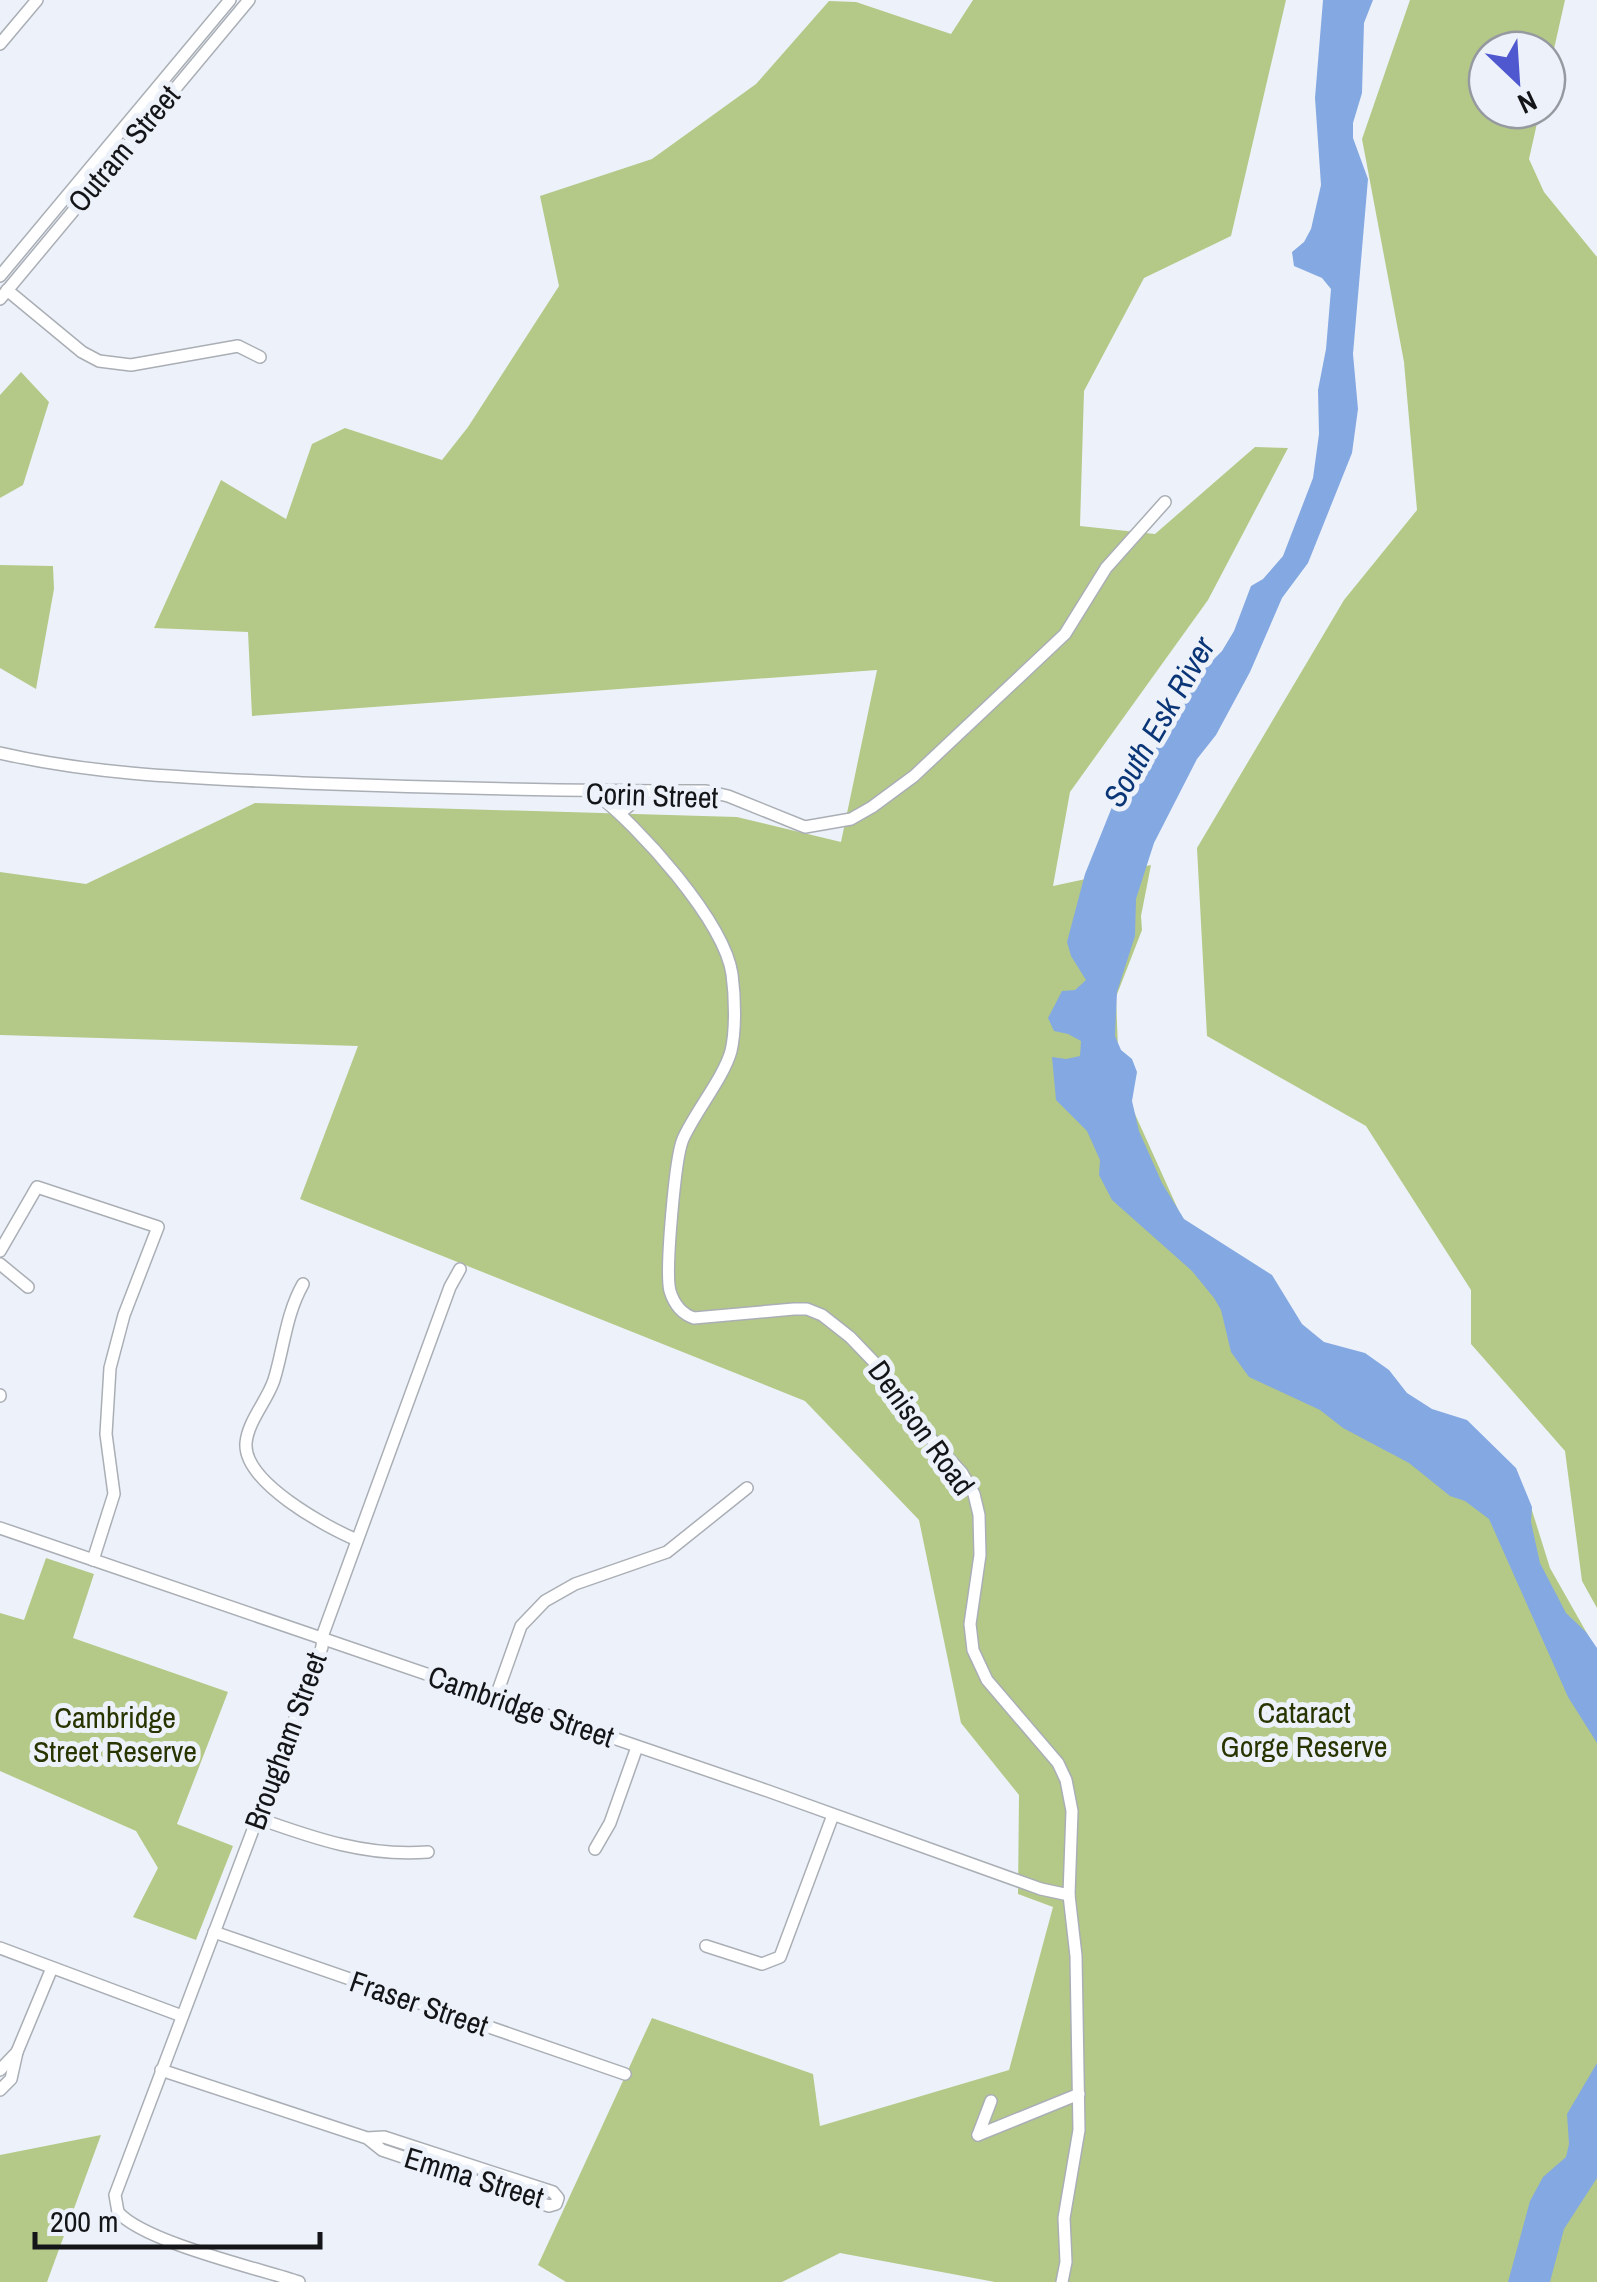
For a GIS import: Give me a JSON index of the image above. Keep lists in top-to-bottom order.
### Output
{
  "streets": {
    "street": [
      "Outram Street",
      "Corin Street",
      "Denison Road",
      "Cambridge Street",
      "Brougham Street",
      "Fraser Street",
      "Emma Street"
    ]
  },
  "crossings": [
    ["Corin Street", "Denison Road"],
    ["Denison Road", "Cambridge Street"],
    ["Cambridge Street", "Brougham Street"],
    ["Brougham Street", "Fraser Street"],
    ["Brougham Street", "Emma Street"]
  ],
  "water": ["South Esk River"],
  "parks": ["Cataract Gorge Reserve", "Cambridge Street Reserve"],
  "scale_bar": "200 m",
  "north": "bottom right"
}
